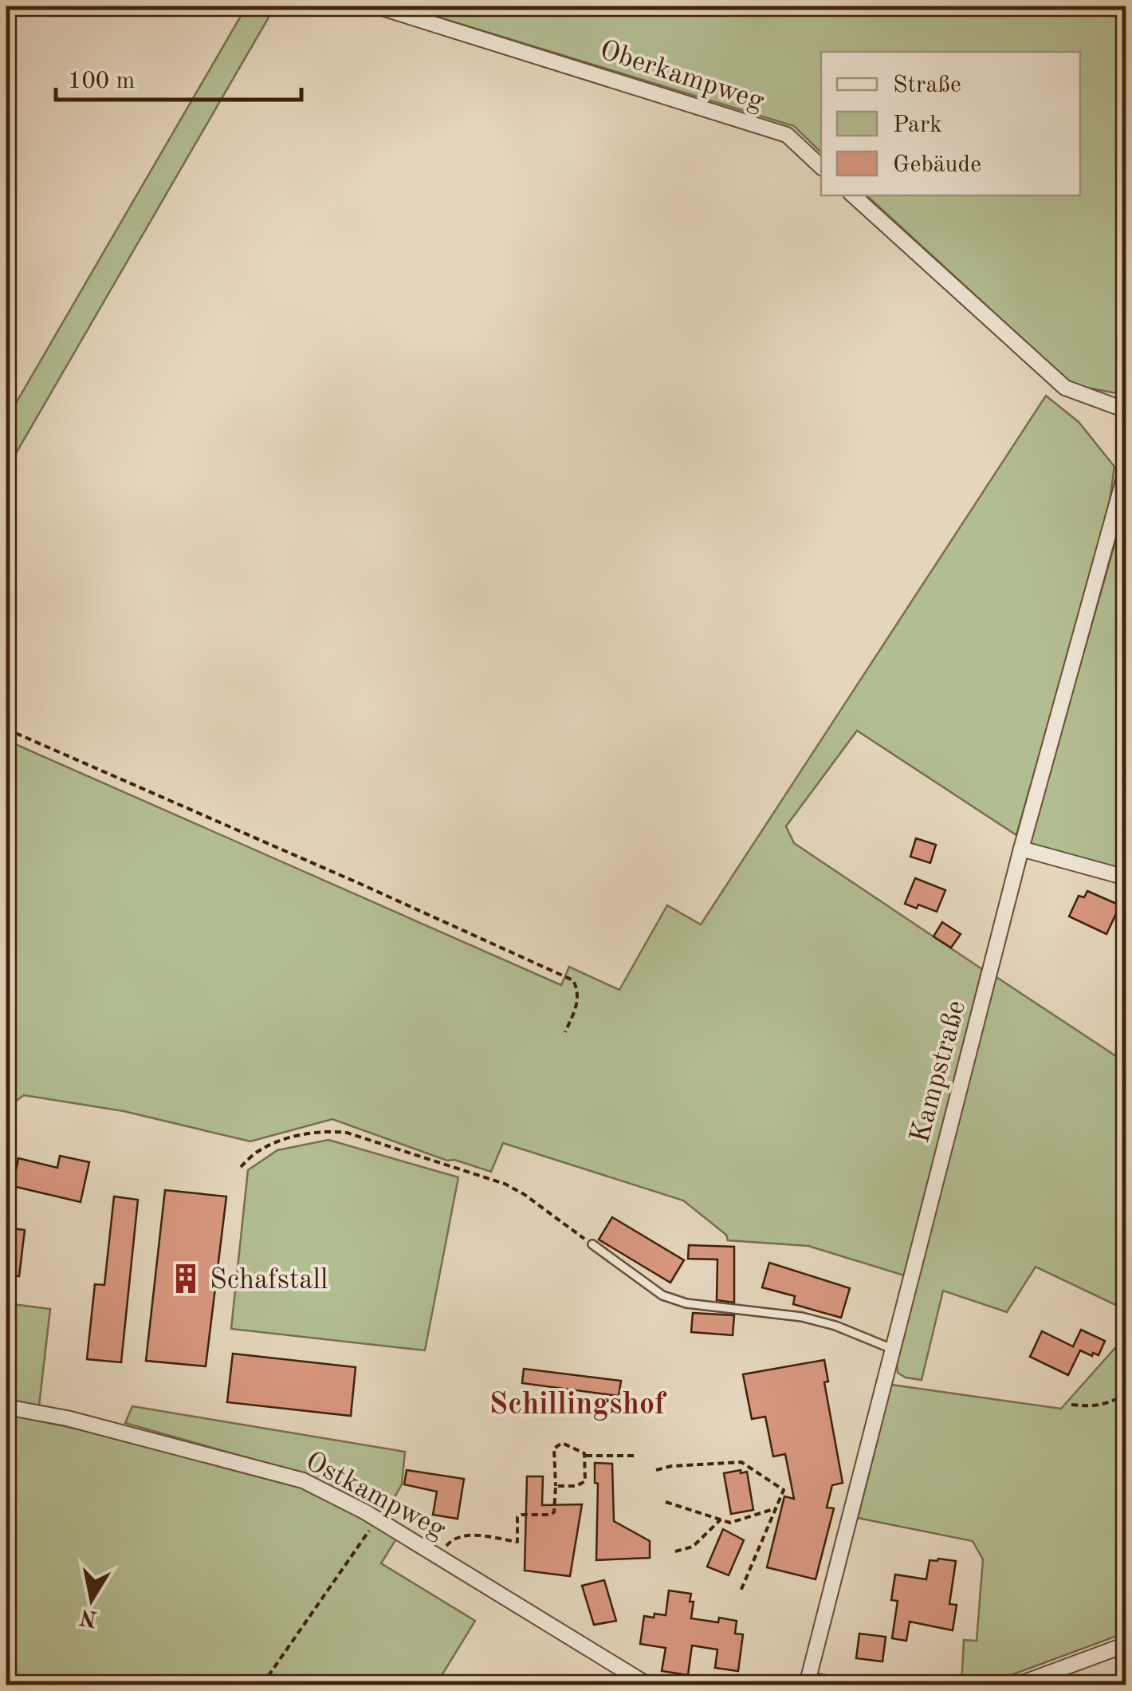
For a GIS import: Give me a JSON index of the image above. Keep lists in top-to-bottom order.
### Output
{
  "streets": {
    "street": ["Oberkampweg", "Kampstraße", "Ostkampweg"]
  },
  "districts": ["Schillingshof"],
  "places": {
    "building": ["Schafstall"]
  },
  "legend": ["Straße", "Park", "Gebäude"],
  "scale_bar": "100 m",
  "north": "bottom"
}
